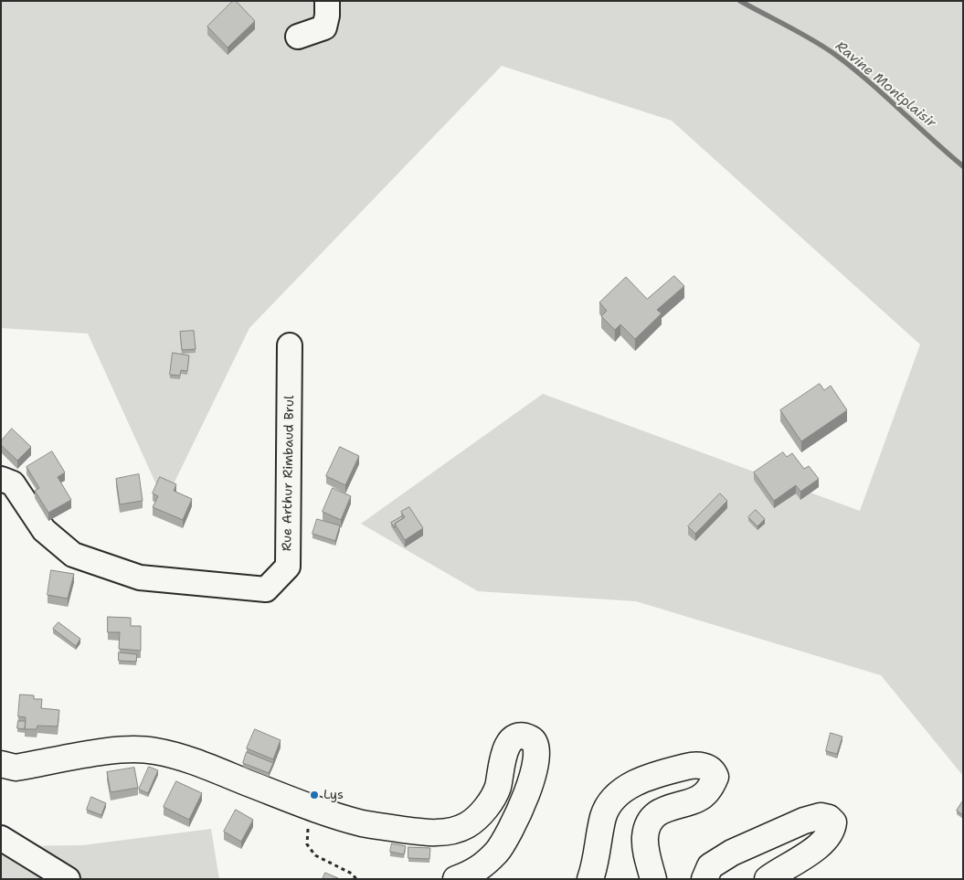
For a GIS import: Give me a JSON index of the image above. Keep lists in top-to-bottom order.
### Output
{
  "streets": {
    "street": ["Rue Arthur Rimbaud Brul"]
  },
  "water": ["Ravine Montplaisir"],
  "places": ["Lys"]
}
